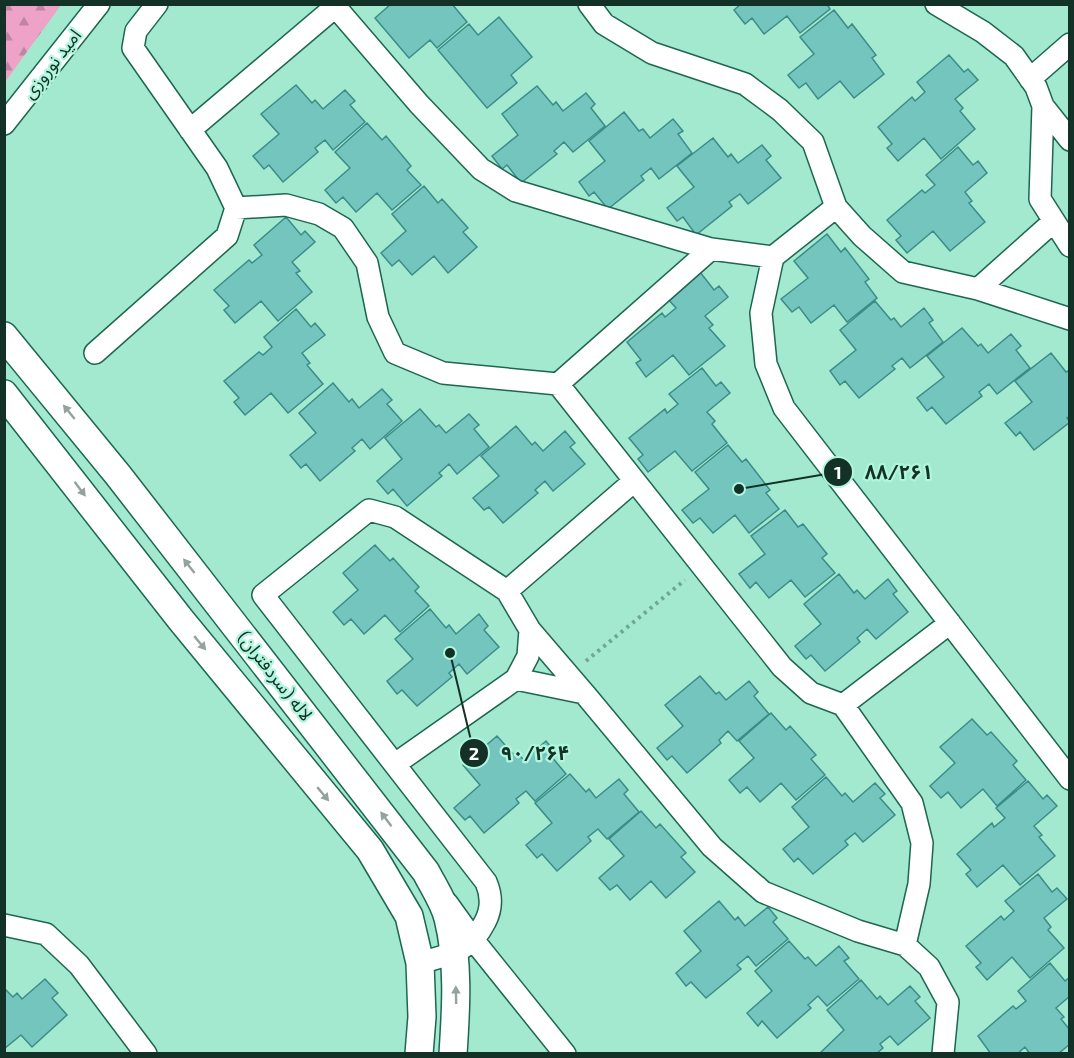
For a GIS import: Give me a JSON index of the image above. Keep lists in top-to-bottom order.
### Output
{
  "streets": {
    "street": ["امید نوروزی", "لاله (سردفتران)"]
  },
  "places": ["۸۸/۲۶۱", "۹۰/۲۶۴"]
}
